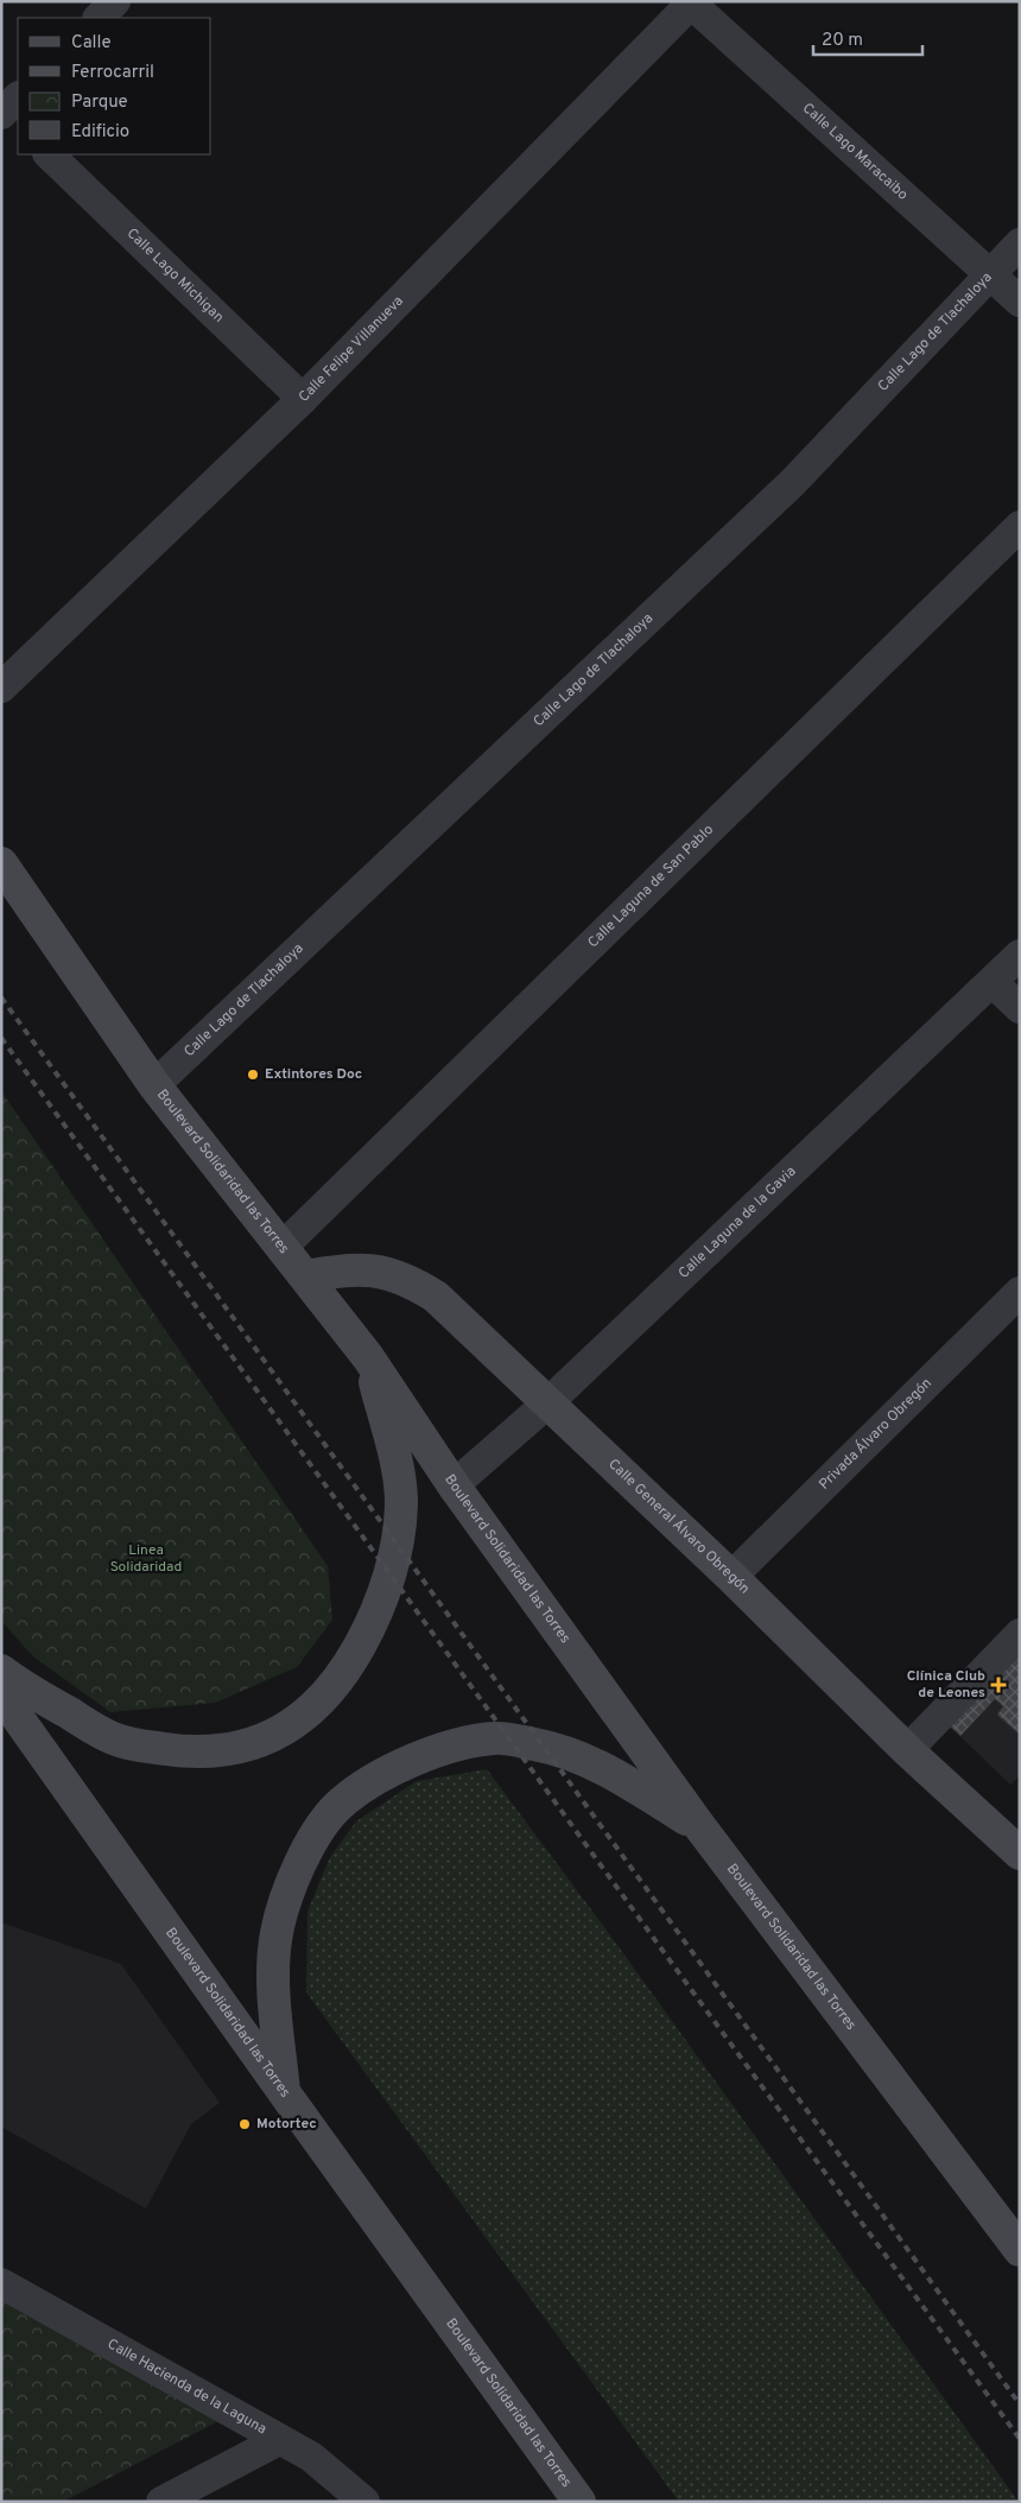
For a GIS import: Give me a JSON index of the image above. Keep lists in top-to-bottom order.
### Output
{
  "streets": {
    "main road": ["Boulevard Solidaridad las Torres", "Calle General Álvaro Obregón"],
    "street": [
      "Calle Lago Maracaibo",
      "Calle Lago Michigan",
      "Calle Lago de Tlachaloya",
      "Calle Felipe Villanueva",
      "Calle Laguna de San Pablo",
      "Calle Laguna de la Gavia",
      "Privada Álvaro Obregón",
      "Calle Hacienda de la Laguna"
    ]
  },
  "crossings": [
    ["Calle Lago Maracaibo", "Calle Lago de Tlachaloya"],
    ["Calle Lago Maracaibo", "Calle Felipe Villanueva"],
    ["Calle Lago Michigan", "Calle Felipe Villanueva"],
    ["Calle Lago de Tlachaloya", "Boulevard Solidaridad las Torres"],
    ["Calle Laguna de San Pablo", "Boulevard Solidaridad las Torres"],
    ["Boulevard Solidaridad las Torres", "Calle Laguna de la Gavia"],
    ["Boulevard Solidaridad las Torres", "Calle General Álvaro Obregón"],
    ["Calle Laguna de la Gavia", "Calle General Álvaro Obregón"],
    ["Privada Álvaro Obregón", "Calle General Álvaro Obregón"]
  ],
  "parks": ["Linea Solidaridad"],
  "places": {
    "other": ["Extintores Doc", "Motortec"],
    "health": ["Clínica Club de Leones"]
  },
  "legend": [
    "Calle",
    "Ferrocarril",
    "Parque",
    "Edificio"
  ],
  "scale_bar": "20 m"
}
